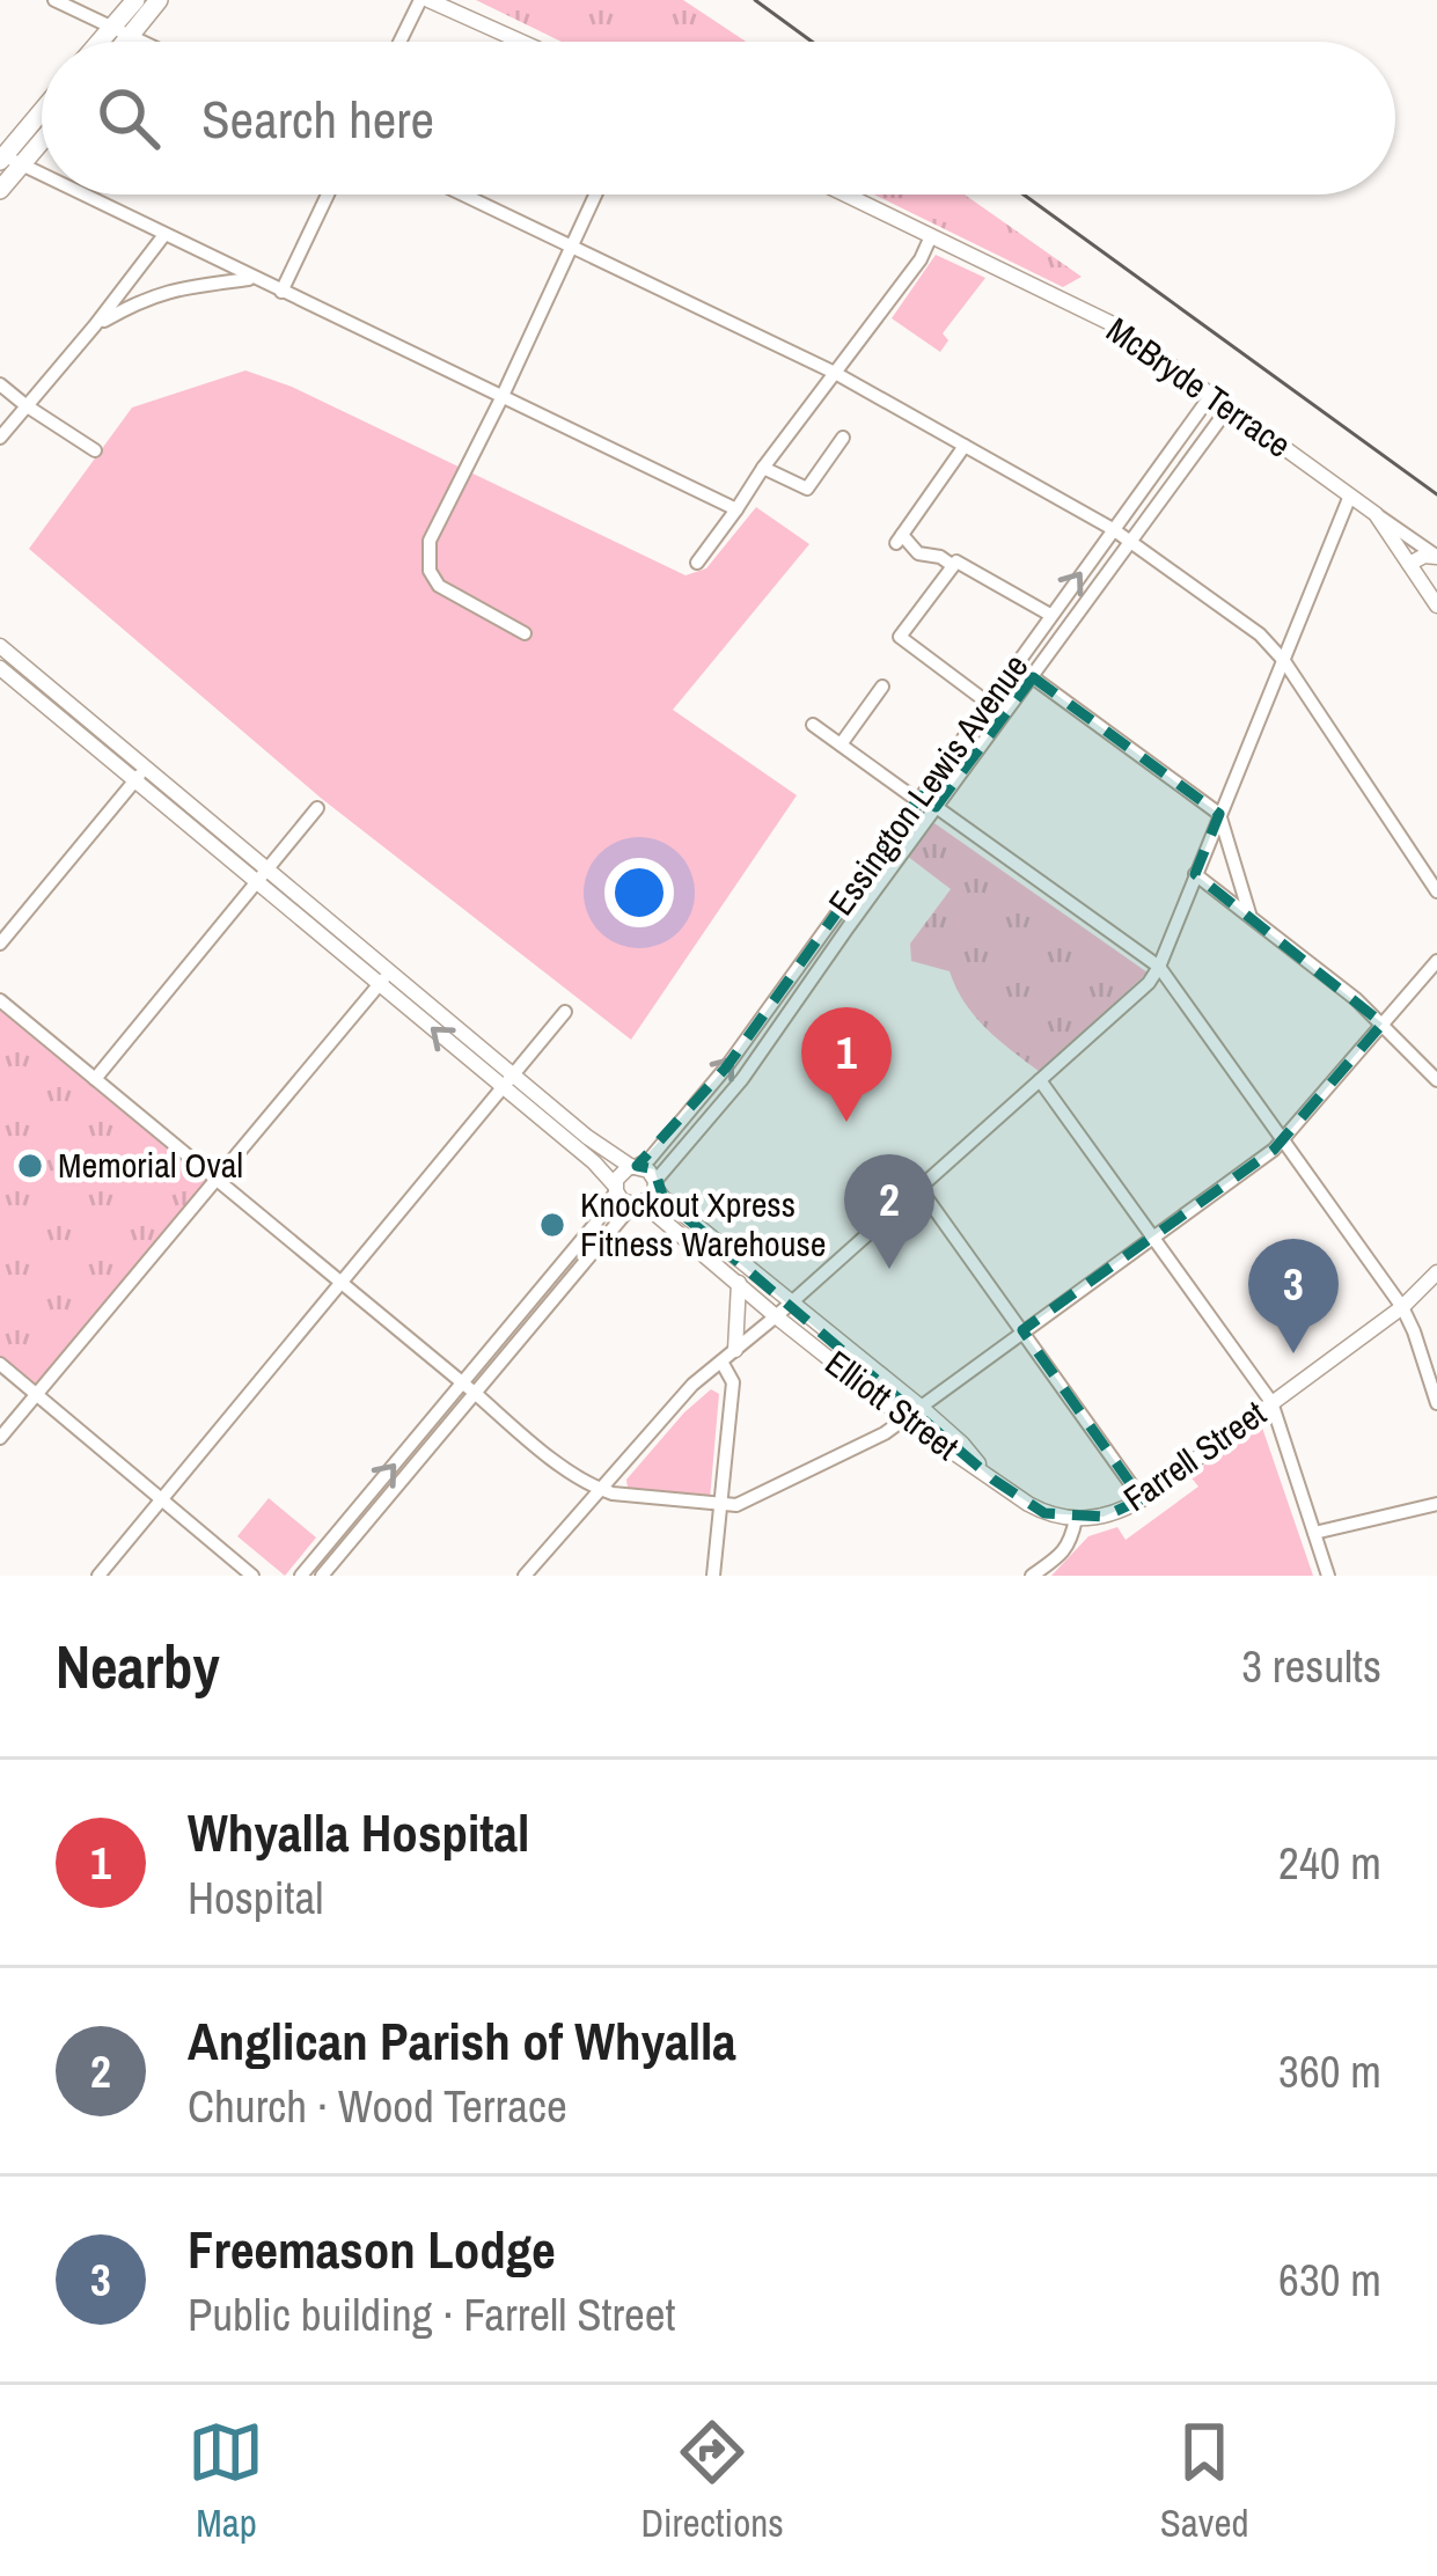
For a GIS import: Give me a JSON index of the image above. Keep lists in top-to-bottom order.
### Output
{
  "streets": {
    "main road": ["McBryde Terrace", "Elliott Street", "Farrell Street"],
    "street": ["Essington Lewis Avenue"]
  },
  "crossings": [
    ["McBryde Terrace", "Essington Lewis Avenue"],
    ["Essington Lewis Avenue", "Elliott Street"],
    ["Elliott Street", "Farrell Street"]
  ],
  "places": ["Memorial Oval", "Knockout Xpress Fitness Warehouse"],
  "page": {
    "search": "Search here",
    "pins": ["1", "2", "3"],
    "heading": ["Nearby", "3 results"],
    "list": [
      {
        "mark": "1",
        "name": "Whyalla Hospital",
        "note": "Hospital",
        "value": "240 m"
      },
      {
        "mark": "2",
        "name": "Anglican Parish of Whyalla",
        "note": "Church · Wood Terrace",
        "value": "360 m"
      },
      {
        "mark": "3",
        "name": "Freemason Lodge",
        "note": "Public building · Farrell Street",
        "value": "630 m"
      }
    ],
    "nav": ["Map", "Directions", "Saved"]
  }
}
